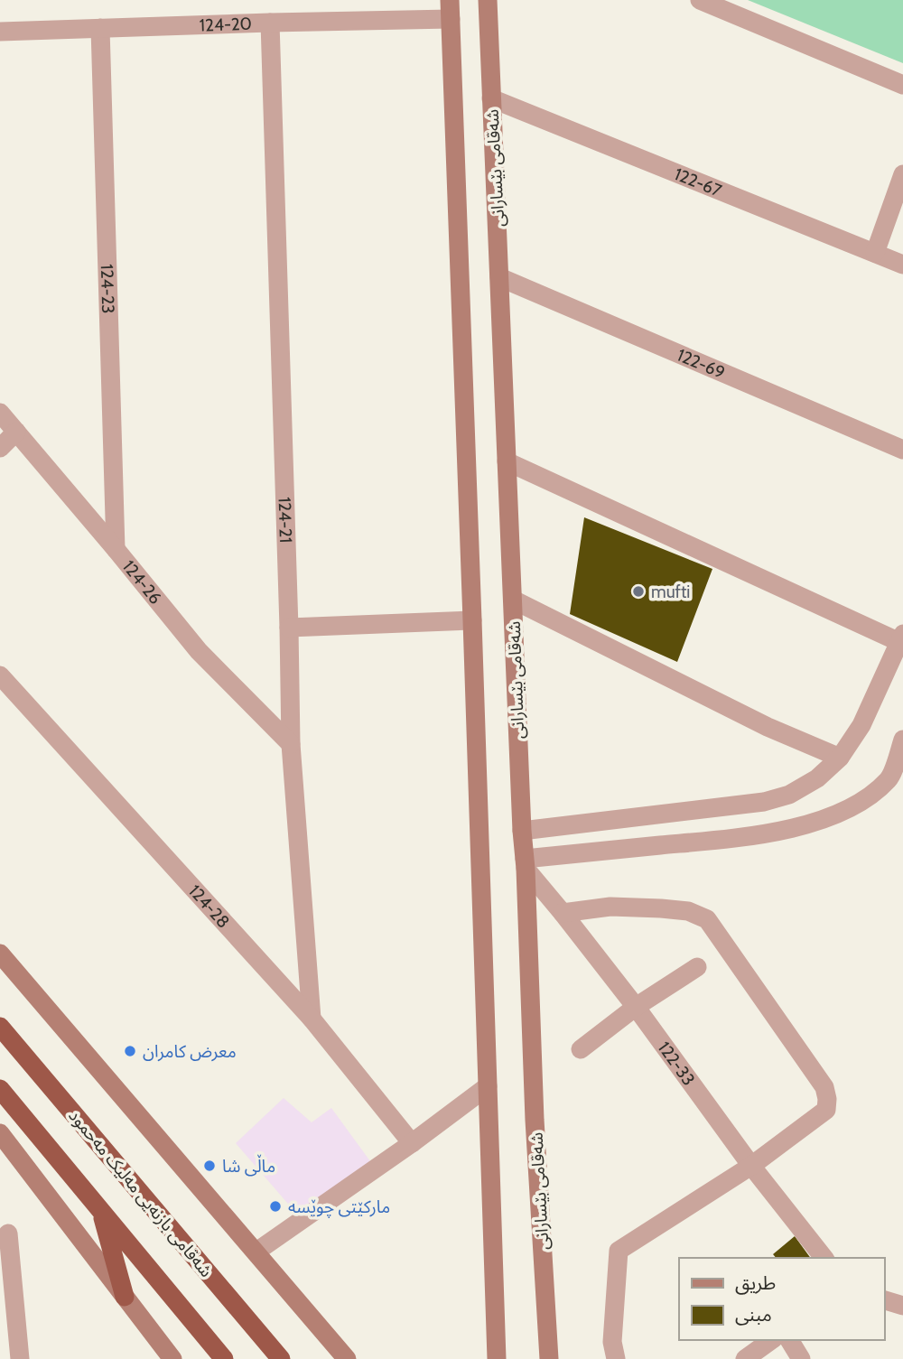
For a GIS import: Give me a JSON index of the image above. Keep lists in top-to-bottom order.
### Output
{
  "streets": {
    "highway": ["شەقامی بازنەیی مەلیک مەحمود"],
    "main road": ["شەقامی بێسارانی"],
    "street": [
      "124-20",
      "122-67",
      "124-23",
      "122-69",
      "124-21",
      "124-26",
      "124-28",
      "122-33"
    ]
  },
  "crossings": [
    ["124-20", "124-23"],
    ["124-20", "124-21"],
    ["شەقامی بێسارانی", "122-67"],
    ["شەقامی بێسارانی", "122-69"],
    ["شەقامی بێسارانی", "122-33"],
    ["124-23", "124-26"],
    ["124-21", "124-26"],
    ["124-21", "124-28"]
  ],
  "places": [
    "mufti",
    "معرض كامران",
    "ماڵی شا",
    "مارکێتی چوێسە"
  ],
  "legend": ["طريق", "مبنى"]
}
